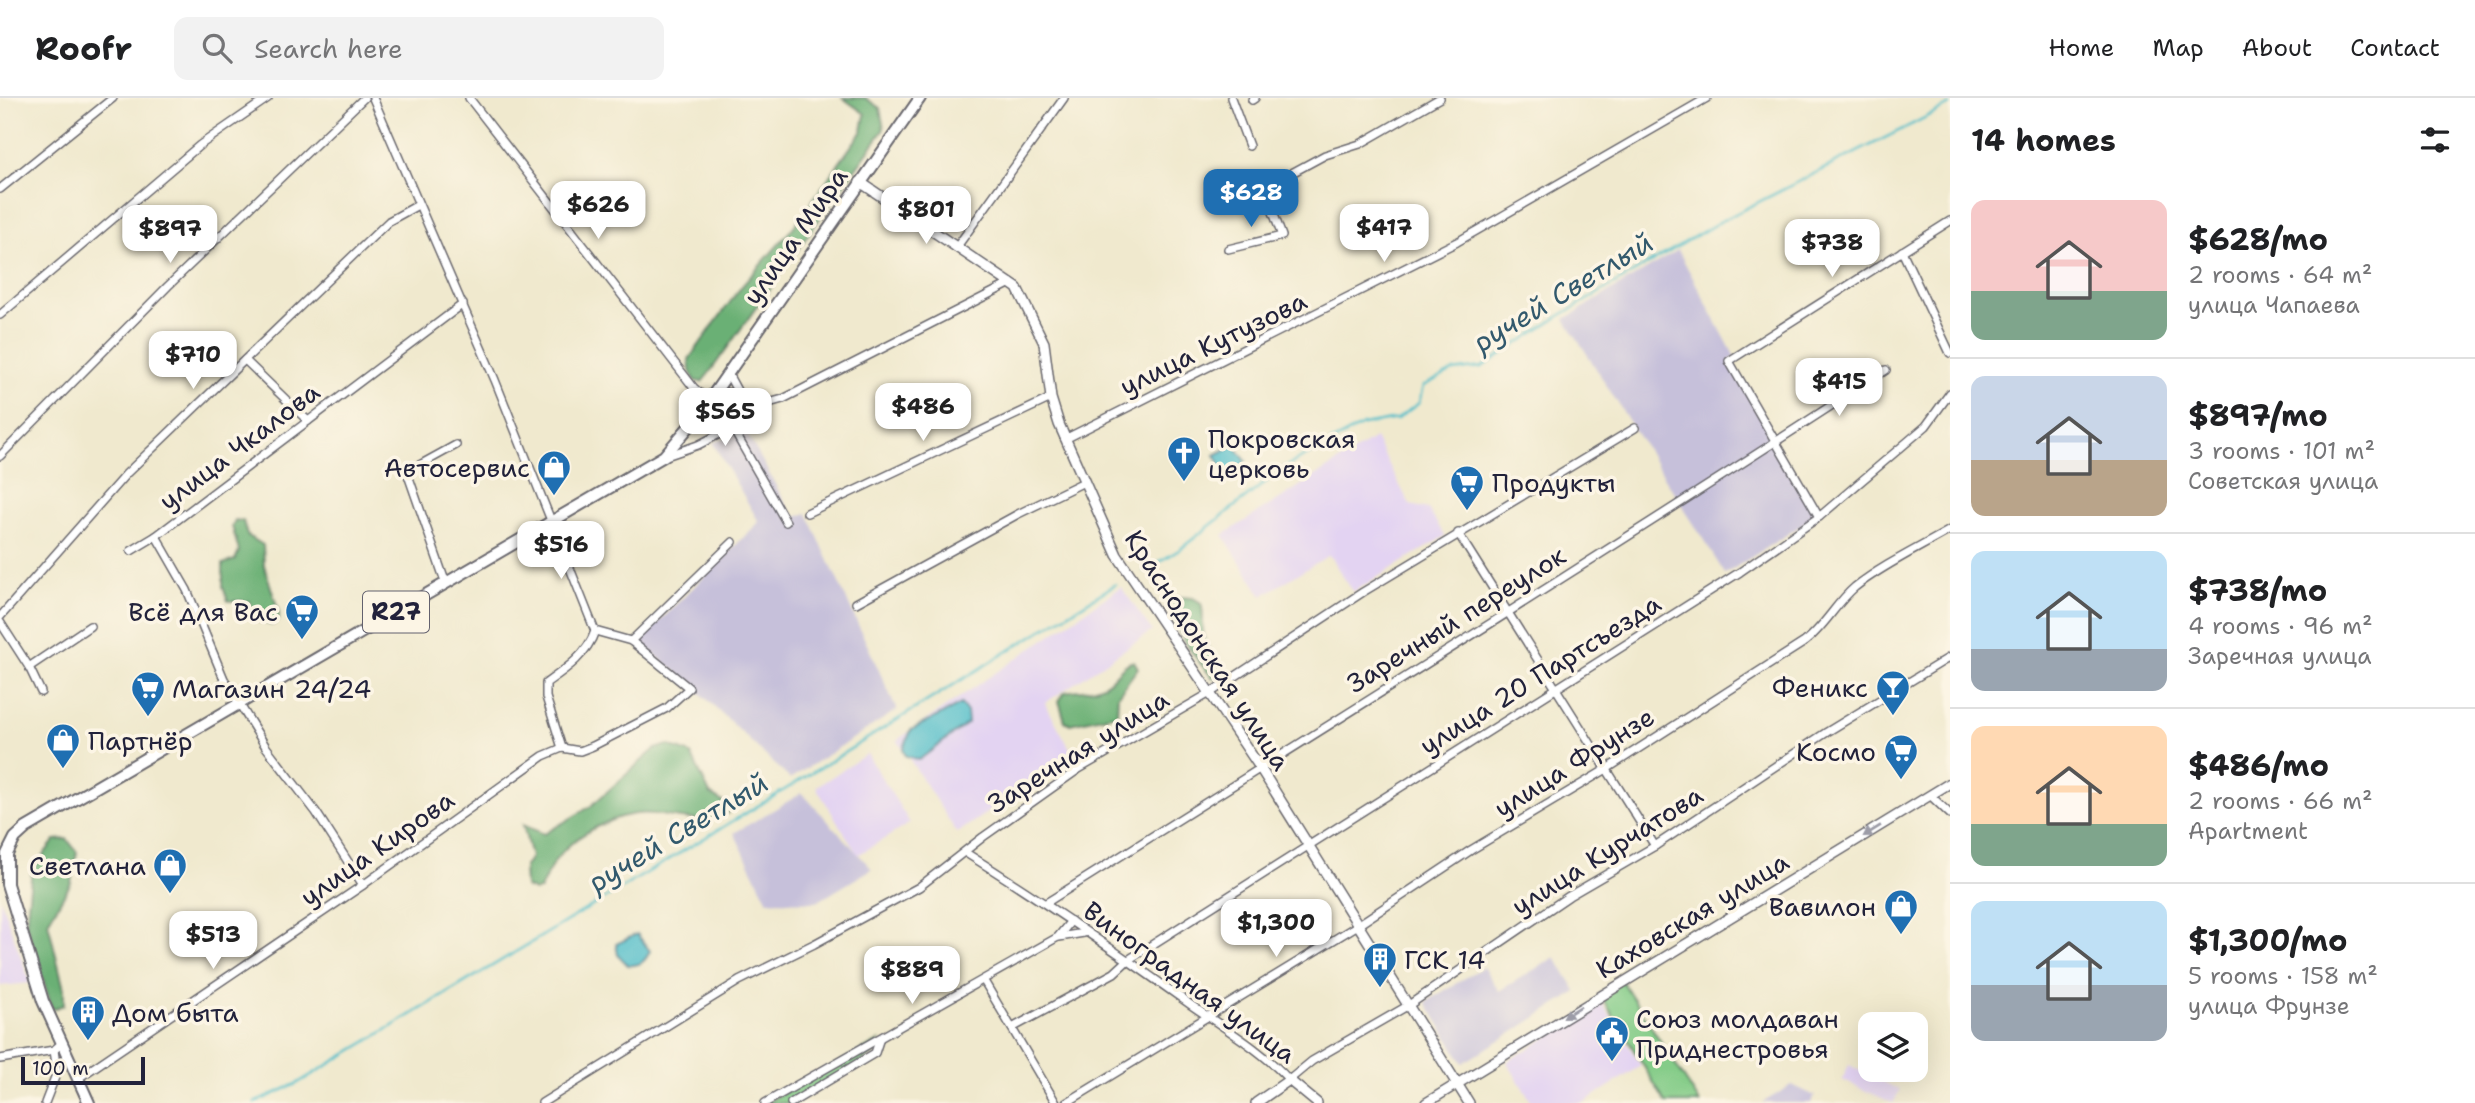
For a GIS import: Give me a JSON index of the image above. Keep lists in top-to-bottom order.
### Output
{
  "streets": {
    "main road": ["улица Мира", "R27"],
    "street": [
      "улица Кутузова",
      "улица Чкалова",
      "Заречный переулок",
      "Краснодонская улица",
      "улица 20 Партсъезда",
      "Заречная улица",
      "улица Фрунзе",
      "улица Кирова",
      "улица Курчатова",
      "Каховская улица",
      "Виноградная улица"
    ]
  },
  "crossings": [
    ["улица Мира", "R27"],
    ["улица Мира", "Краснодонская улица"],
    ["улица Кутузова", "Краснодонская улица"],
    ["улица Чкалова", "R27"],
    ["улица Чкалова", "улица Кирова"],
    ["R27", "улица Кирова"],
    ["Заречный переулок", "Краснодонская улица"],
    ["Заречный переулок", "Виноградная улица"],
    ["Краснодонская улица", "улица 20 Партсъезда"],
    ["Краснодонская улица", "Заречная улица"],
    ["Краснодонская улица", "улица Фрунзе"],
    ["Краснодонская улица", "улица Курчатова"],
    ["Краснодонская улица", "Каховская улица"],
    ["улица 20 Партсъезда", "Виноградная улица"],
    ["Заречная улица", "Виноградная улица"],
    ["улица Фрунзе", "Виноградная улица"],
    ["улица Курчатова", "Виноградная улица"]
  ],
  "one_way": ["Каховская улица"],
  "water": ["ручей Светлый"],
  "places": {
    "church": ["Покровская церковь"],
    "shop": [
      "Автосервис",
      "Партнёр",
      "Светлана",
      "Вавилон"
    ],
    "supermarket": [
      "Продукты",
      "Всё для Вас",
      "Магазин 24/24",
      "Космо"
    ],
    "bar": ["Феникс"],
    "building": ["ГСК 14", "Дом быта"],
    "public building": ["Союз молдаван Приднестровья"]
  },
  "scale_bar": "100 m",
  "page": {
    "header": "Roofr",
    "search": "Search here",
    "nav": [
      "Home",
      "Map",
      "About",
      "Contact"
    ],
    "heading": "14 homes",
    "price": [
      "$628",
      "$626",
      "$801",
      "$417",
      "$897",
      "$738",
      "$710",
      "$415",
      "$486",
      "$565",
      "$516",
      "$1,300",
      "$513",
      "$889"
    ],
    "list": [
      {
        "name": "$628/mo",
        "note": "2 rooms · 64 m² · улица Чапаева"
      },
      {
        "name": "$897/mo",
        "note": "3 rooms · 101 m² · Советская улица"
      },
      {
        "name": "$738/mo",
        "note": "4 rooms · 96 m² · Заречная улица"
      },
      {
        "name": "$486/mo",
        "note": "2 rooms · 66 m² · Apartment"
      },
      {
        "name": "$1,300/mo",
        "note": "5 rooms · 158 m² · улица Фрунзе"
      }
    ],
    "scale": "100 m"
  }
}
